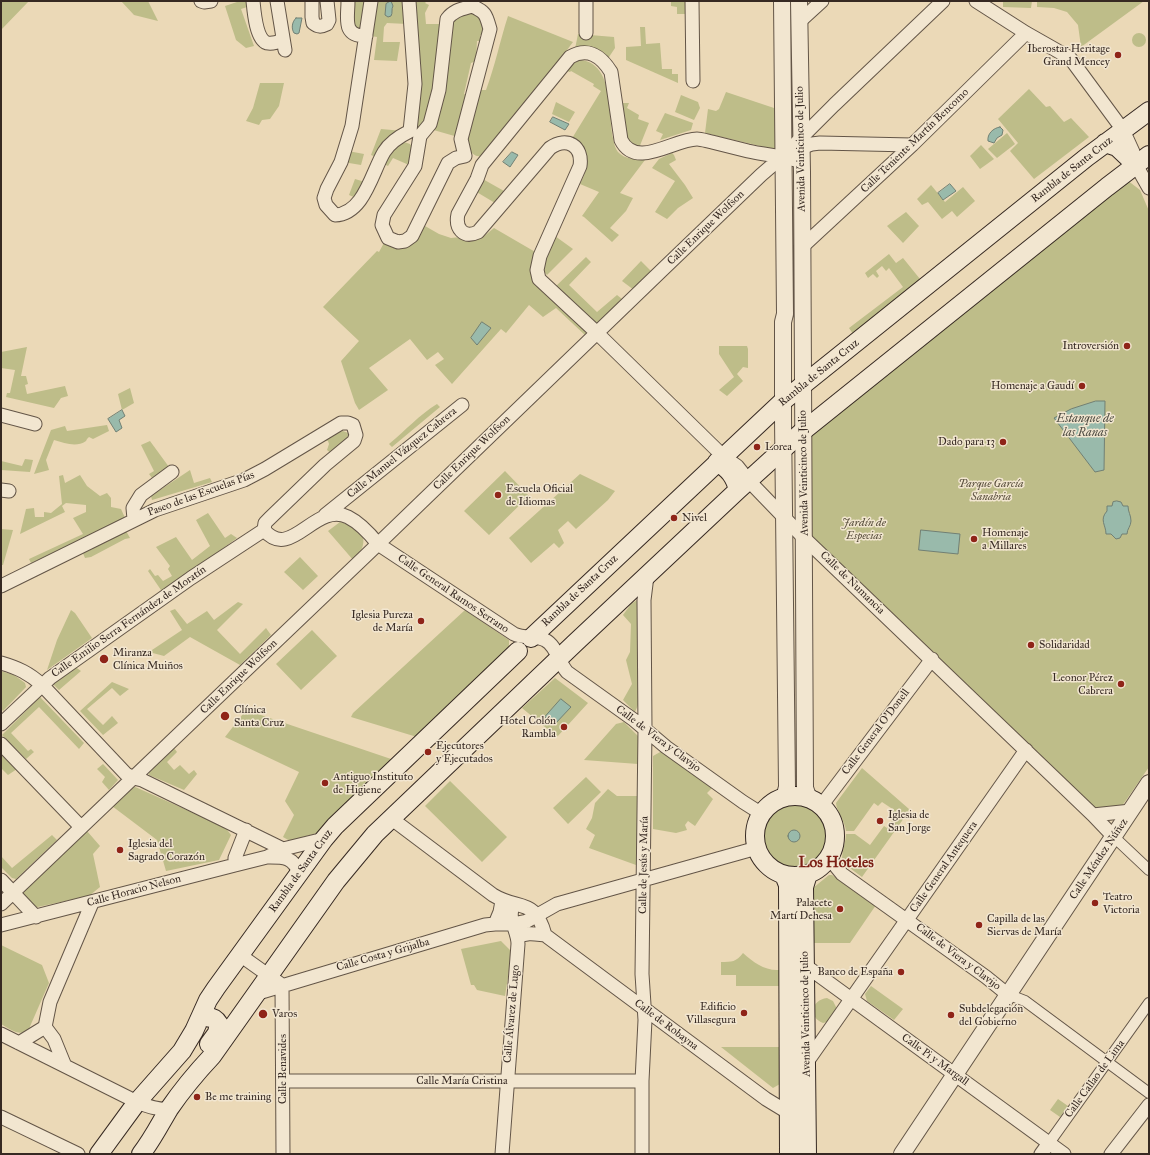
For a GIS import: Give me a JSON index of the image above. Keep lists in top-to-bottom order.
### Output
{
  "streets": {
    "main road": ["Avenida Veinticinco de Julio", "Rambla de Santa Cruz"],
    "street": [
      "Calle Teniente Martín Bencomo",
      "Calle Enrique Wolfson",
      "Calle Manuel Vázquez Cabrera",
      "Paseo de las Escuelas Pías",
      "Calle de Numancia",
      "Calle General Ramos Serrano",
      "Calle Emilio Serra Fernández de Moratín",
      "Calle General O'Donell",
      "Calle de Viera y Clavijo",
      "Calle Méndez Núñez",
      "Calle de Jesús y María",
      "Calle General Antequera",
      "Calle Horacio Nelson",
      "Calle Costa y Grijalba",
      "Calle Álvarez de Lugo",
      "Calle de Robayna",
      "Calle Pi y Margall",
      "Calle Benavides",
      "Calle Callao de Lima",
      "Calle María Cristina"
    ]
  },
  "crossings": [
    ["Calle Teniente Martín Bencomo", "Avenida Veinticinco de Julio"],
    ["Avenida Veinticinco de Julio", "Rambla de Santa Cruz"],
    ["Avenida Veinticinco de Julio", "Calle Enrique Wolfson"],
    ["Avenida Veinticinco de Julio", "Calle de Numancia"],
    ["Avenida Veinticinco de Julio", "Calle General O'Donell"],
    ["Avenida Veinticinco de Julio", "Calle de Viera y Clavijo"],
    ["Avenida Veinticinco de Julio", "Calle General Antequera"],
    ["Avenida Veinticinco de Julio", "Calle de Robayna"],
    ["Avenida Veinticinco de Julio", "Calle Pi y Margall"],
    ["Rambla de Santa Cruz", "Calle General Ramos Serrano"],
    ["Calle Enrique Wolfson", "Calle General Ramos Serrano"],
    ["Paseo de las Escuelas Pías", "Calle Emilio Serra Fernández de Moratín"],
    ["Calle de Numancia", "Calle General O'Donell"],
    ["Calle de Numancia", "Calle Méndez Núñez"],
    ["Calle de Numancia", "Calle General Antequera"],
    ["Calle General Ramos Serrano", "Calle de Viera y Clavijo"],
    ["Calle General O'Donell", "Calle de Viera y Clavijo"],
    ["Calle de Viera y Clavijo", "Calle Méndez Núñez"],
    ["Calle de Viera y Clavijo", "Calle de Jesús y María"],
    ["Calle de Viera y Clavijo", "Calle General Antequera"],
    ["Calle de Viera y Clavijo", "Calle Callao de Lima"],
    ["Calle Méndez Núñez", "Calle Pi y Margall"],
    ["Calle de Jesús y María", "Calle de Robayna"],
    ["Calle de Jesús y María", "Calle María Cristina"],
    ["Calle General Antequera", "Calle Pi y Margall"],
    ["Calle Costa y Grijalba", "Calle Álvarez de Lugo"],
    ["Calle Costa y Grijalba", "Calle Benavides"],
    ["Calle Álvarez de Lugo", "Calle María Cristina"],
    ["Calle Pi y Margall", "Calle Callao de Lima"],
    ["Calle Benavides", "Calle María Cristina"]
  ],
  "districts": ["Los Hoteles"],
  "water": ["Estanque de las Ranas"],
  "parks": ["Parque García Sanabria", "Jardín de Especias"],
  "places": [
    "Iberostar Heritage Grand Mencey",
    "Introversión",
    "Homenaje a Gaudí",
    "Dado para 13",
    "Lorea",
    "Escuela Oficial de Idiomas",
    "Nivel",
    "Homenaje a Millares",
    "Iglesia Pureza de María",
    "Solidaridad",
    "Miranza Clínica Muiños",
    "Leonor Pérez Cabrera",
    "Clínica Santa Cruz",
    "Hotel Colón Rambla",
    "Ejecutores y Ejecutados",
    "Antiguo Instituto de Higiene",
    "Iglesia de San Jorge",
    "Iglesia del Sagrado Corazón",
    "Teatro Victoria",
    "Palacete Martí Dehesa",
    "Capilla de las Siervas de María",
    "Banco de España",
    "Edificio Villasegura",
    "Varos",
    "Subdelegación del Gobierno",
    "Be me training"
  ]
}
